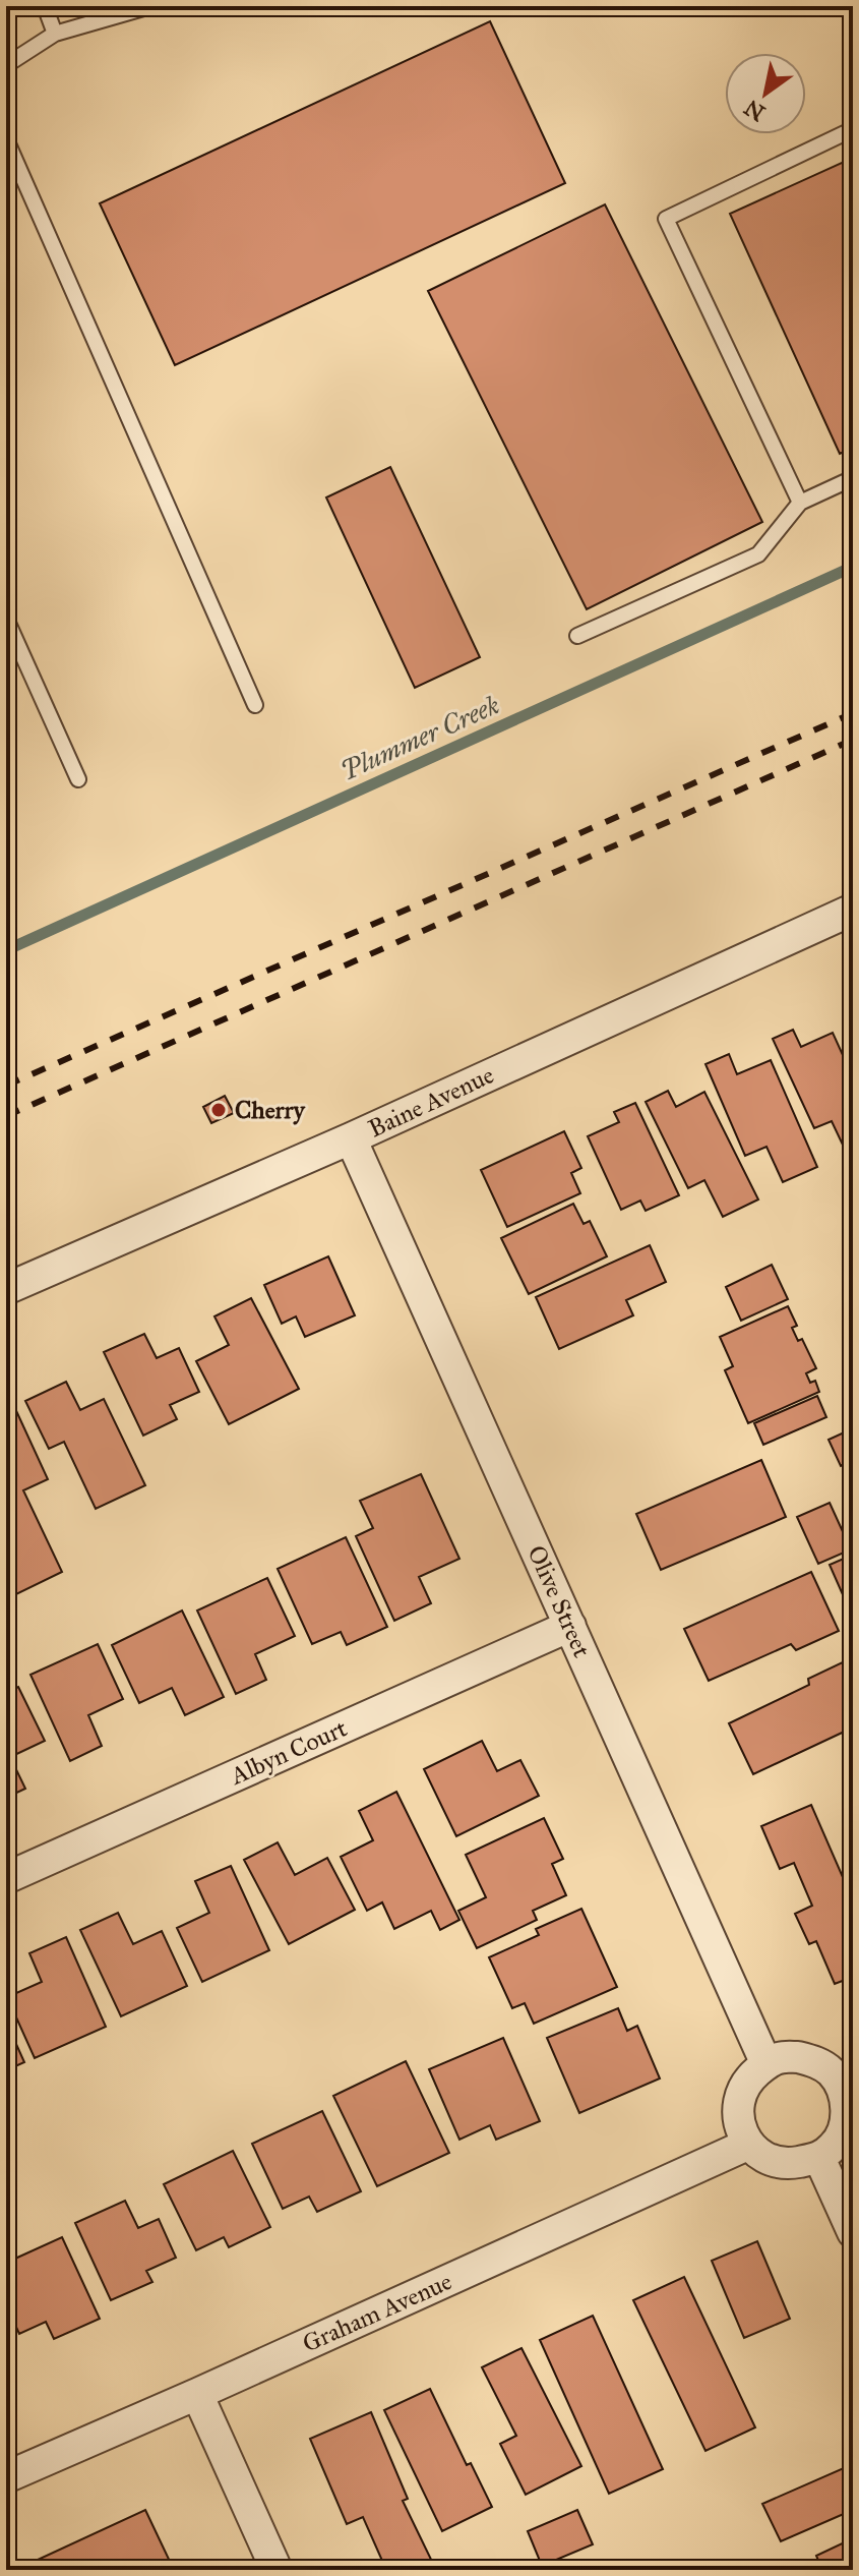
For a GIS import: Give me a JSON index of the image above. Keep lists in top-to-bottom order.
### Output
{
  "streets": {
    "street": [
      "Baine Avenue",
      "Olive Street",
      "Albyn Court",
      "Graham Avenue"
    ]
  },
  "crossings": [
    ["Baine Avenue", "Olive Street"],
    ["Olive Street", "Albyn Court"],
    ["Olive Street", "Graham Avenue"]
  ],
  "water": ["Plummer Creek"],
  "places": ["Cherry"],
  "north": "bottom left"
}
